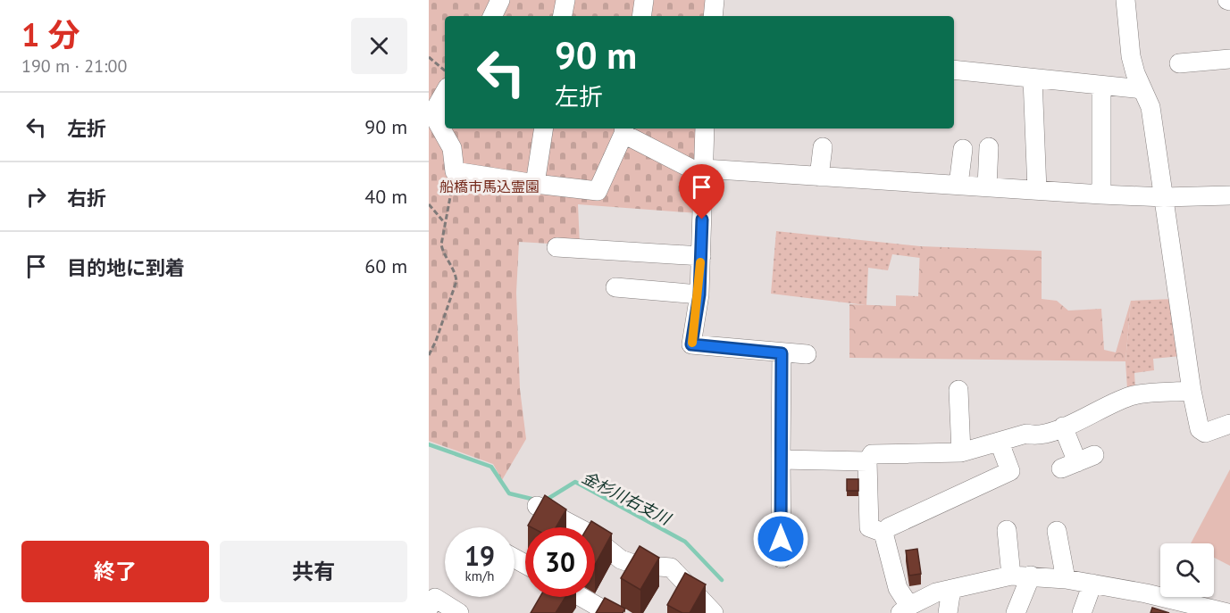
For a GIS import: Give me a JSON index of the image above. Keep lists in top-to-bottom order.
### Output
{
  "water": ["金杉川右支川"],
  "parks": ["船橋市馬込霊園"],
  "page": {
    "heading": ["1 分", "190 m · 21:00"],
    "turn": ["90 m", "左折"],
    "list": [
      {
        "name": "左折",
        "value": "90 m"
      },
      {
        "name": "右折",
        "value": "40 m"
      },
      {
        "name": "目的地に到着",
        "value": "60 m"
      }
    ],
    "speed": "19 km/h",
    "limit": "30",
    "buttons": ["終了", "共有"]
  }
}
